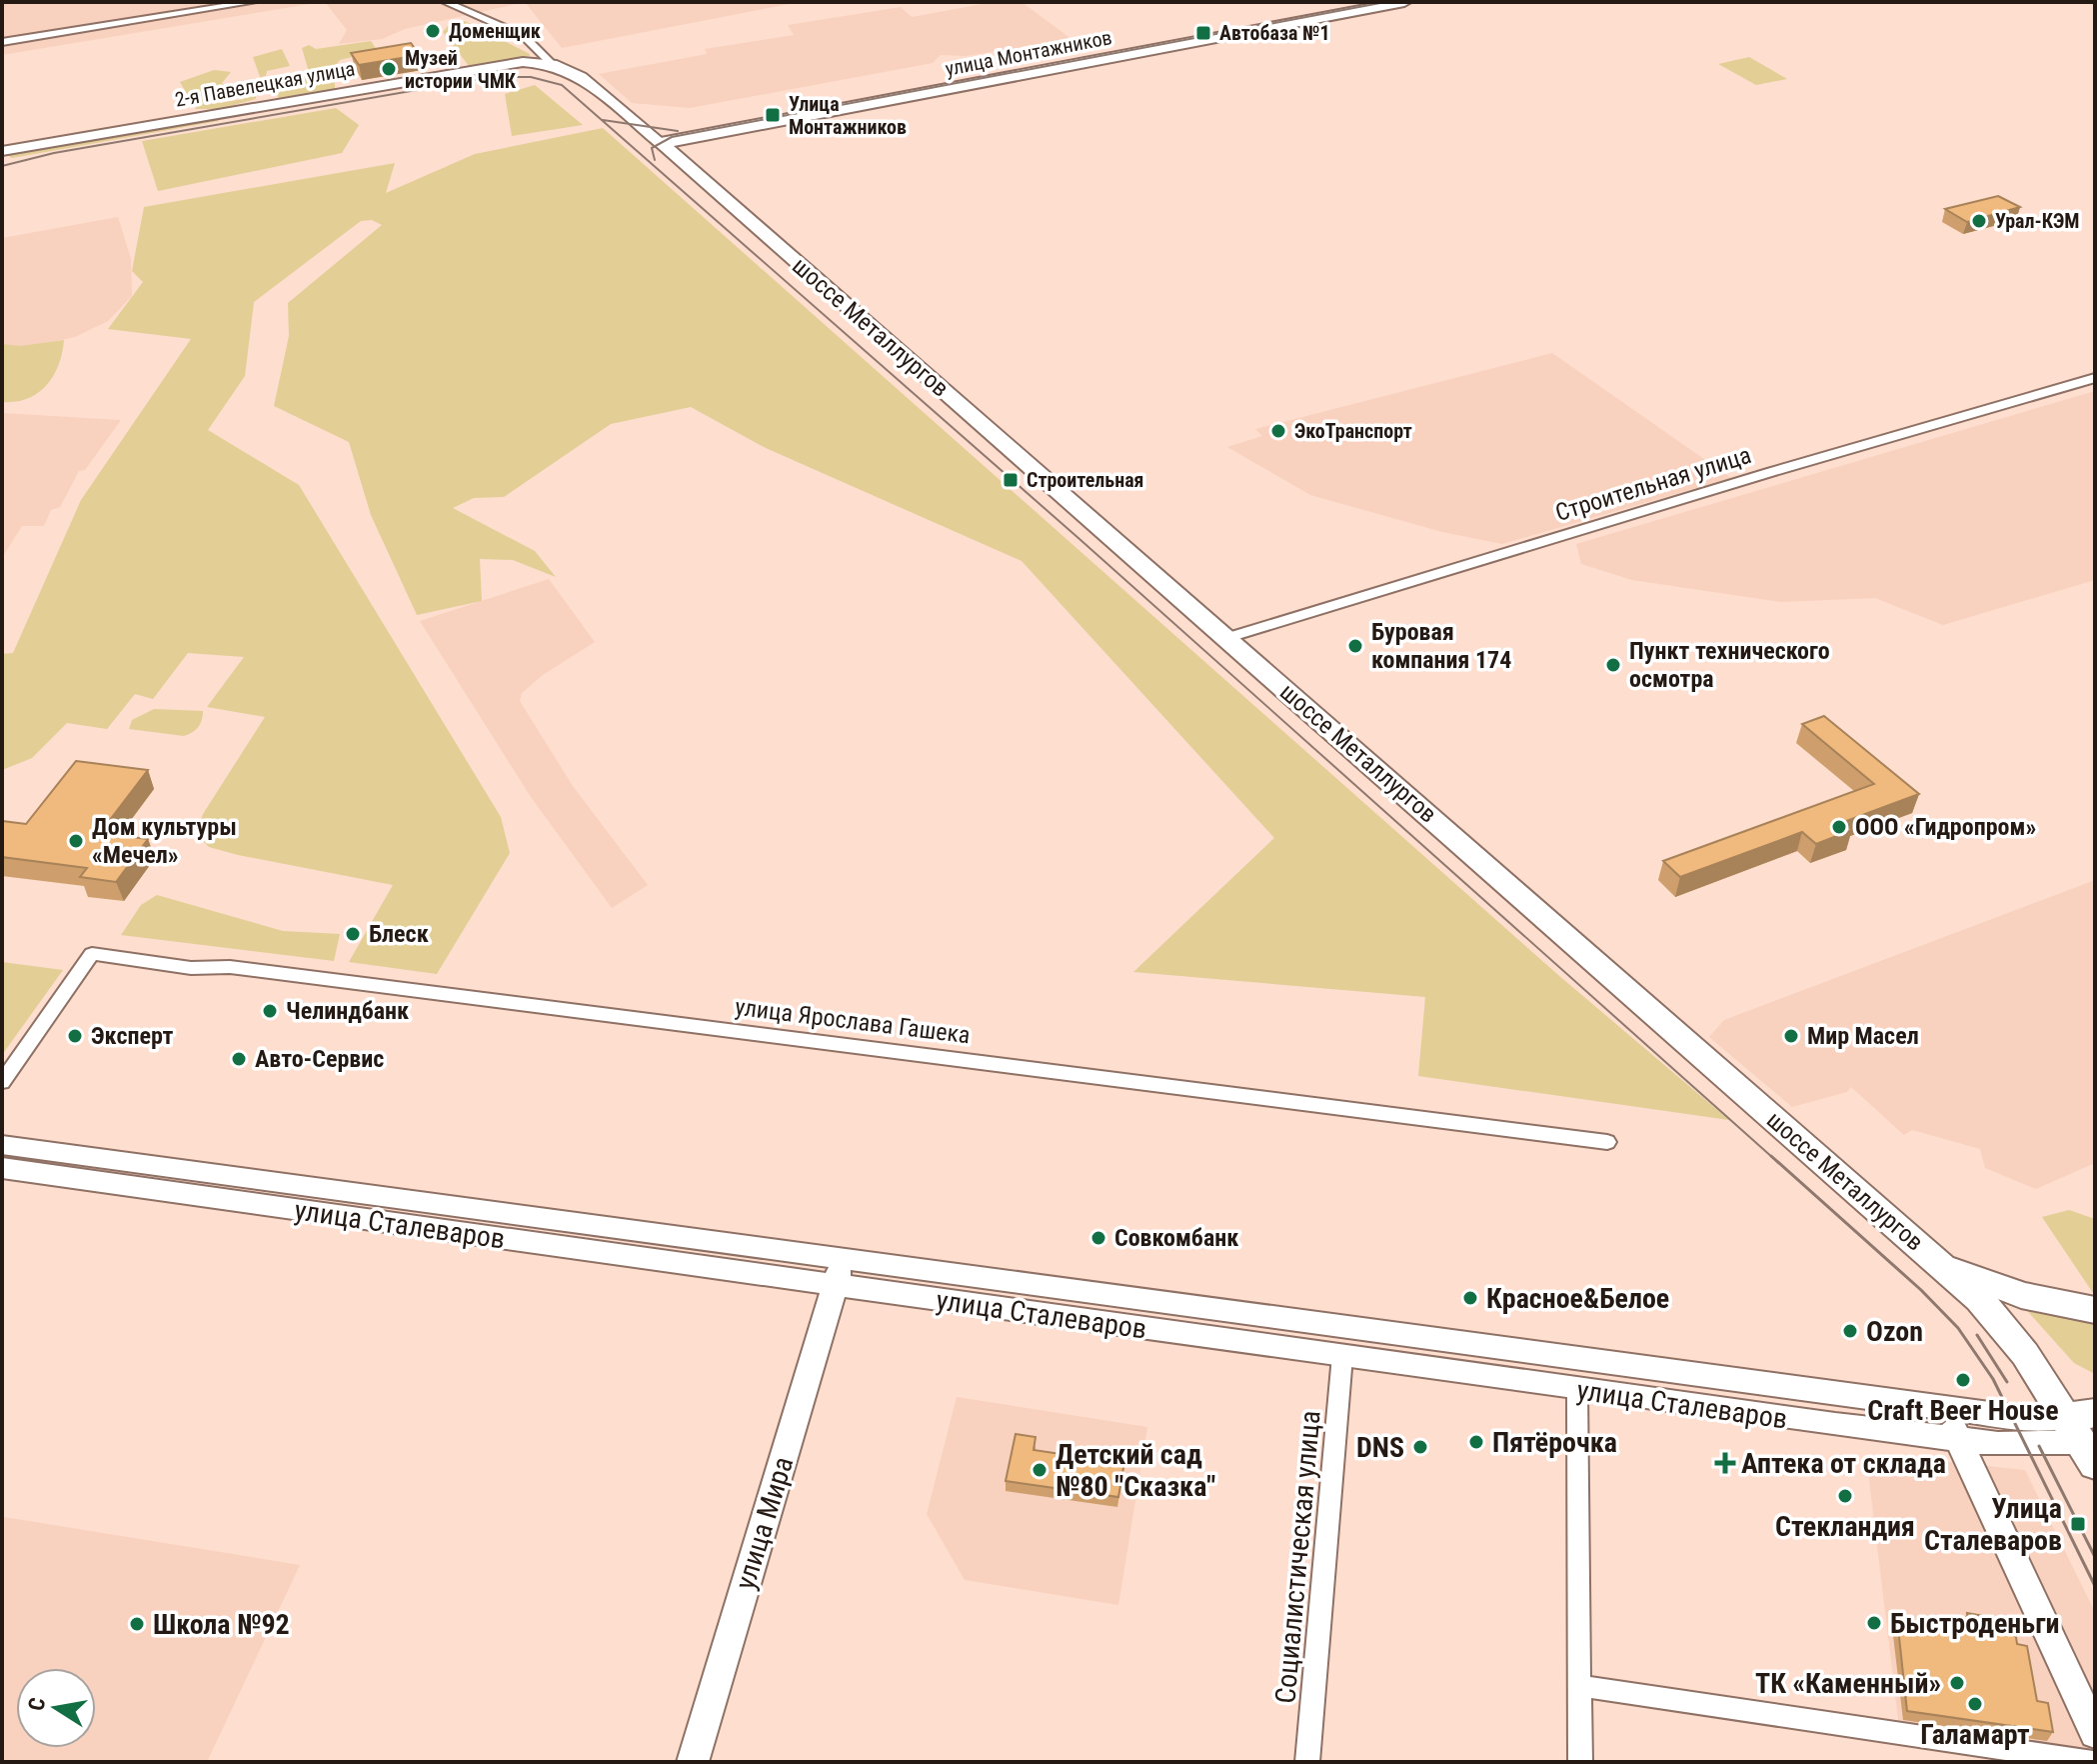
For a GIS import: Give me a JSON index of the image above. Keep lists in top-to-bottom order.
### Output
{
  "streets": {
    "main road": [
      "улица Монтажников",
      "2-я Павелецкая улица",
      "шоссе Металлургов",
      "улица Сталеваров",
      "улица Мира"
    ],
    "street": ["Строительная улица", "улица Ярослава Гашека", "Социалистическая улица"]
  },
  "crossings": [
    ["улица Монтажников", "шоссе Металлургов"],
    ["2-я Павелецкая улица", "шоссе Металлургов"],
    ["шоссе Металлургов", "Строительная улица"],
    ["шоссе Металлургов", "улица Сталеваров"],
    ["улица Сталеваров", "улица Мира"],
    ["улица Сталеваров", "Социалистическая улица"]
  ],
  "places": {
    "other": [
      "Доменщик",
      "Музей истории ЧМК",
      "Урал-КЭМ",
      "ЭкоТранспорт",
      "Буровая компания 174",
      "Пункт технического осмотра",
      "ООО «Гидропром»",
      "Дом культуры «Мечел»",
      "Блеск",
      "Челиндбанк",
      "Эксперт",
      "Мир Масел",
      "Авто-Сервис",
      "Совкомбанк",
      "Красное&Белое",
      "Ozon",
      "Craft Beer House",
      "Пятёрочка",
      "DNS",
      "Детский сад №80 \"Сказка\"",
      "Стекландия",
      "Быстроденьги",
      "Школа №92",
      "ТК «Каменный»",
      "Галамарт"
    ],
    "transit": [
      "Автобаза №1",
      "Улица Монтажников",
      "Строительная",
      "Улица Сталеваров"
    ],
    "health": ["Аптека от склада"]
  },
  "north": "left"
}
